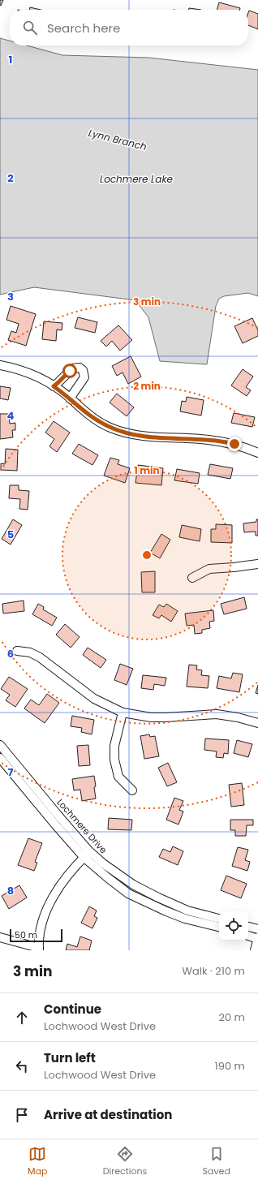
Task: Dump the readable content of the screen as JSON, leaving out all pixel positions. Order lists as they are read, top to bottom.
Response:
{
  "streets": {
    "street": ["Lochmere Drive"]
  },
  "water": ["Lynn Branch", "Lochmere Lake"],
  "scale_bar": "50 m",
  "page": {
    "search": "Search here",
    "scale": "50 m",
    "heading": ["3 min", "Walk · 210 m"],
    "list": [
      ["Continue", "Lochwood West Drive", "20 m"],
      ["Turn left", "Lochwood West Drive", "190 m"],
      "Arrive at destination"
    ],
    "nav": ["Map", "Directions", "Saved"]
  },
  "grid": {
    "rows": [
      "1",
      "2",
      "3",
      "4",
      "5",
      "6",
      "7",
      "8"
    ]
  },
  "rings": ["3 min", "2 min", "1 min"]
}
